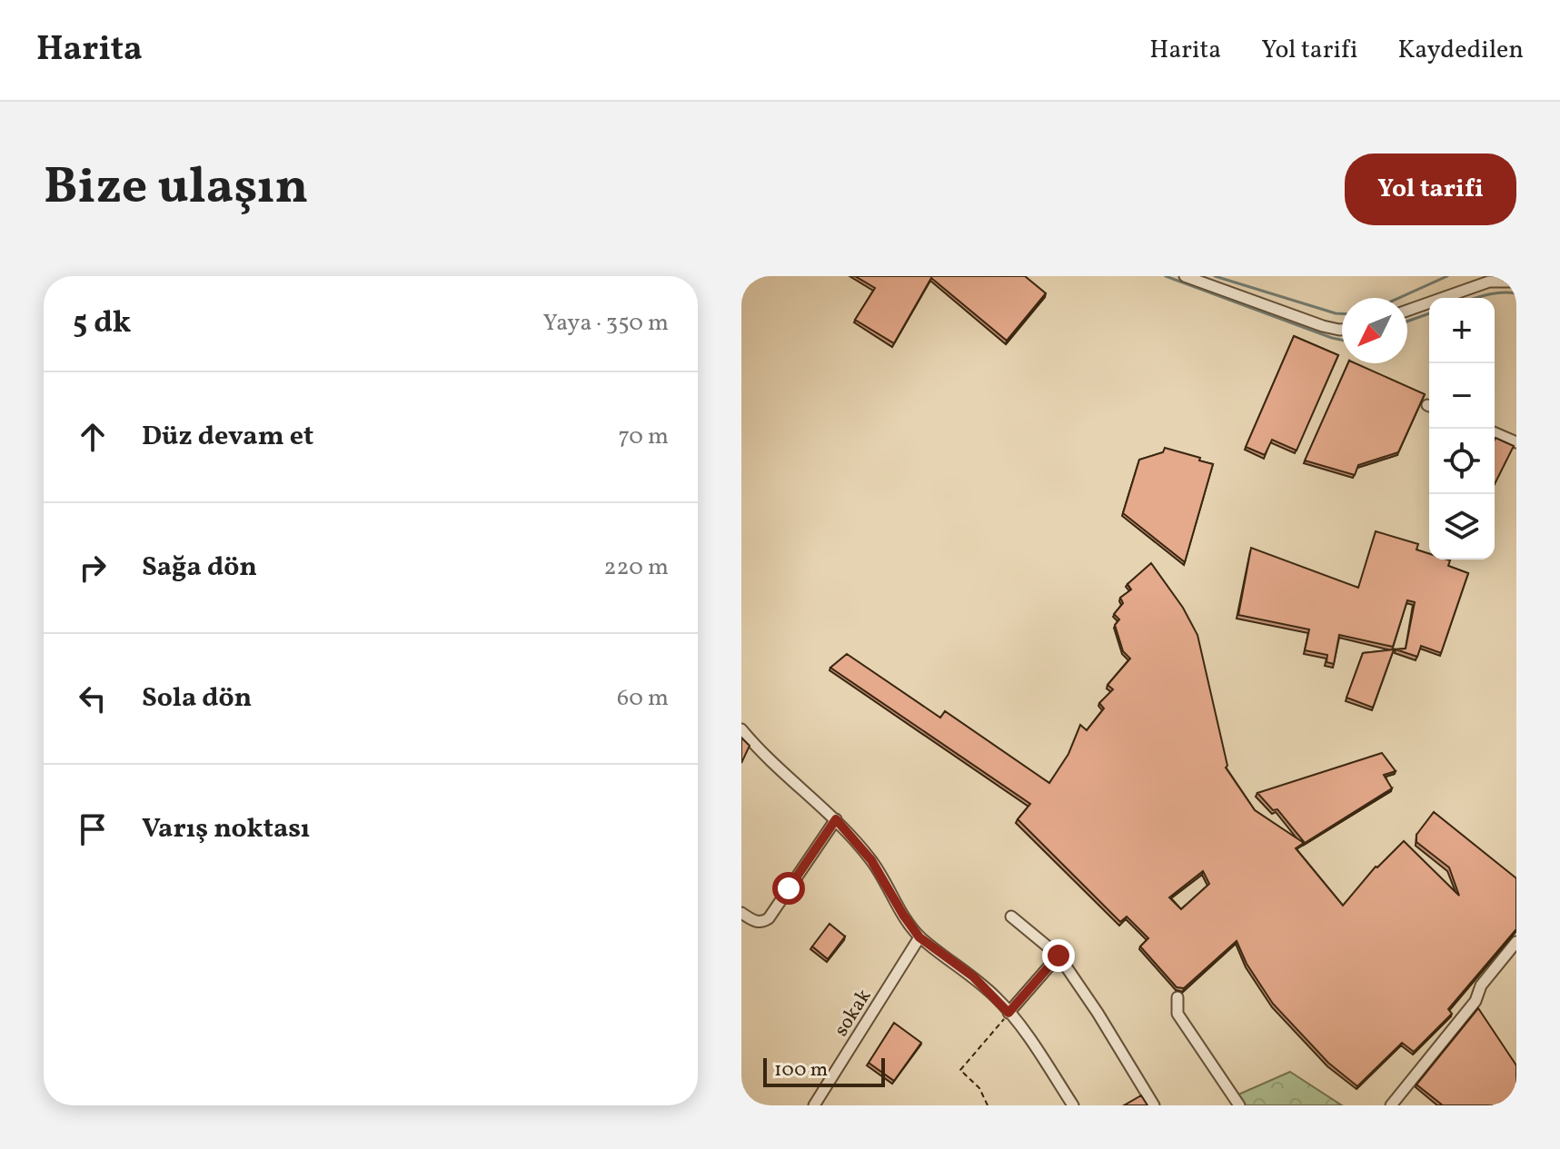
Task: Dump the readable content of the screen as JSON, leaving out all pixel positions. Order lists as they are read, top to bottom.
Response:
{
  "streets": {
    "street": ["sokak"]
  },
  "scale_bar": "100 m",
  "north": "bottom left",
  "page": {
    "header": "Harita",
    "nav": ["Harita", "Yol tarifi", "Kaydedilen"],
    "title": "Bize ulaşın",
    "buttons": "Yol tarifi",
    "heading": ["5 dk", "Yaya · 350 m"],
    "map_buttons": ["+", "−"],
    "list": [
      ["Düz devam et", "70 m"],
      ["Sağa dön", "220 m"],
      ["Sola dön", "60 m"],
      "Varış noktası"
    ],
    "scale": "100 m"
  }
}
